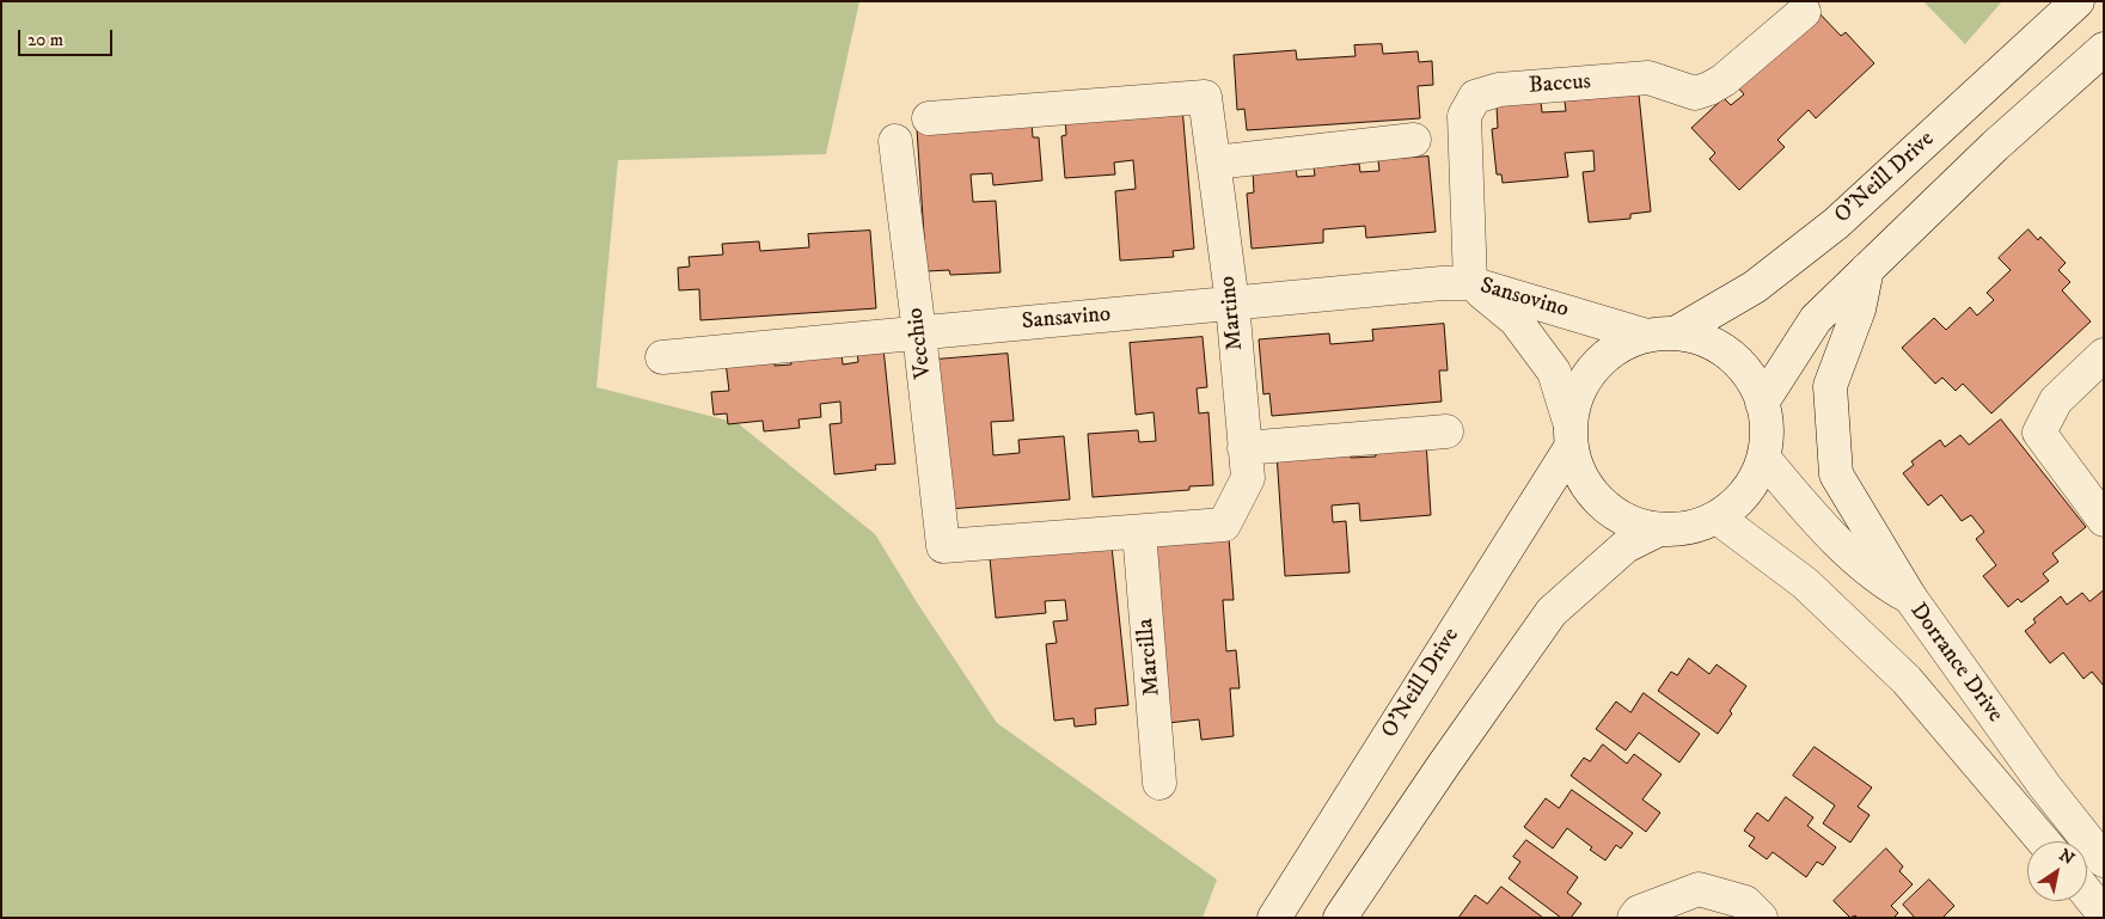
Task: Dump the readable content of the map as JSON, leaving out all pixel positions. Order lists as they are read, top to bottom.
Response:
{
  "streets": {
    "street": [
      "Baccus",
      "O'Neill Drive",
      "Sansovino",
      "Martino",
      "Sansavino",
      "Vecchio",
      "Marcilla",
      "Dorrance Drive"
    ]
  },
  "crossings": [
    ["Baccus", "Sansovino"],
    ["Baccus", "Sansavino"],
    ["O'Neill Drive", "Sansovino"],
    ["O'Neill Drive", "Dorrance Drive"],
    ["Sansovino", "Sansavino"],
    ["Sansovino", "Dorrance Drive"],
    ["Martino", "Sansavino"],
    ["Martino", "Vecchio"],
    ["Martino", "Marcilla"],
    ["Sansavino", "Vecchio"],
    ["Vecchio", "Marcilla"]
  ],
  "scale_bar": "20 m",
  "north": "top right"
}
